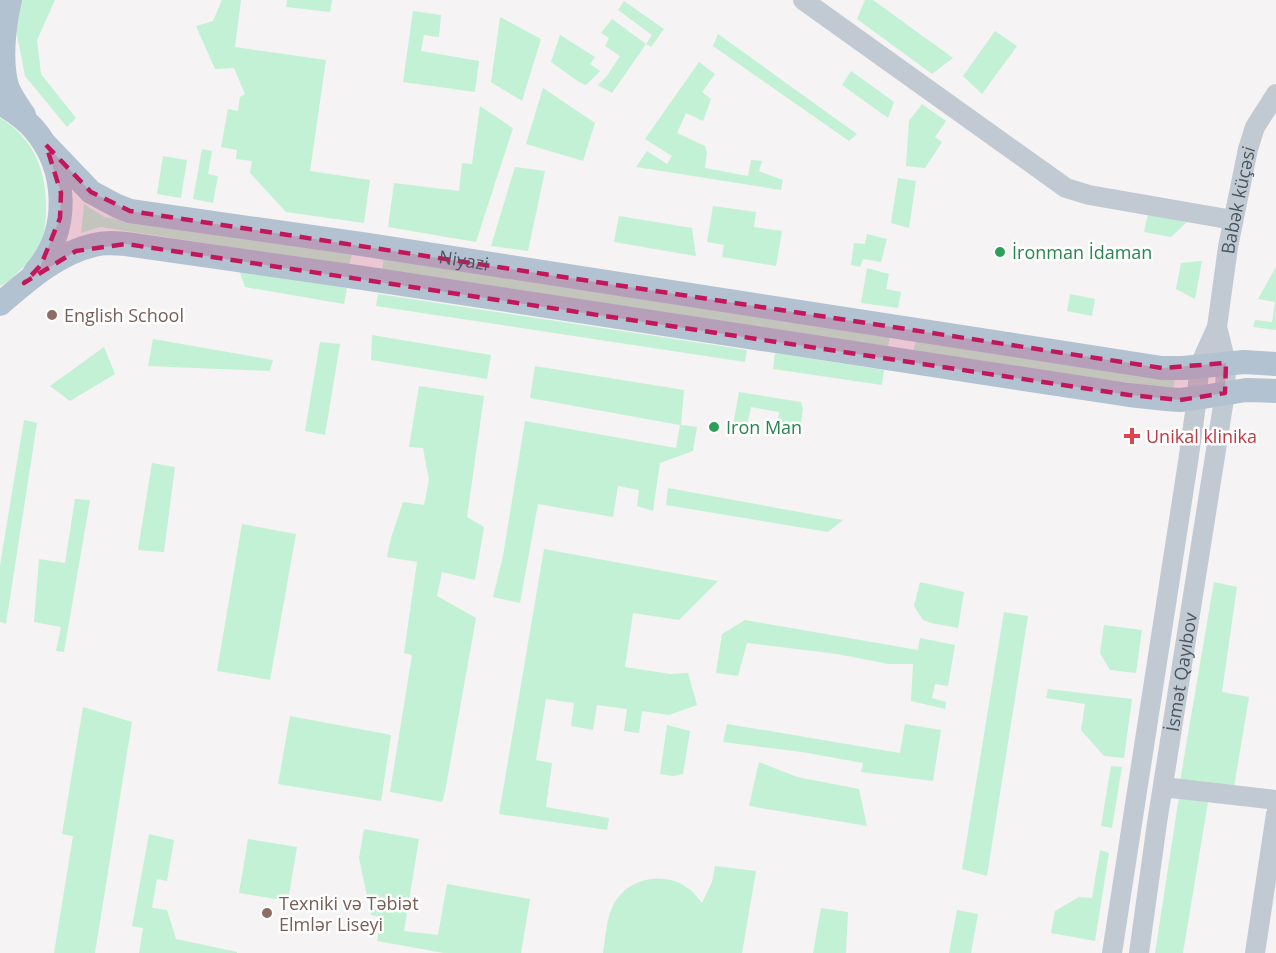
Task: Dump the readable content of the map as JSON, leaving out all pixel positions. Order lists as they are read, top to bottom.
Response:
{
  "streets": {
    "main road": ["Niyazi"],
    "street": ["Babək küçəsi", "İsmət Qayıbov"]
  },
  "crossings": [
    ["Babək küçəsi", "İsmət Qayıbov"],
    ["Niyazi", "İsmət Qayıbov"]
  ],
  "places": {
    "other": [
      "İronman İdaman",
      "English School",
      "Iron Man",
      "Texniki və Təbiət Elmlər Liseyi"
    ],
    "health": ["Unikal klinika"]
  }
}
